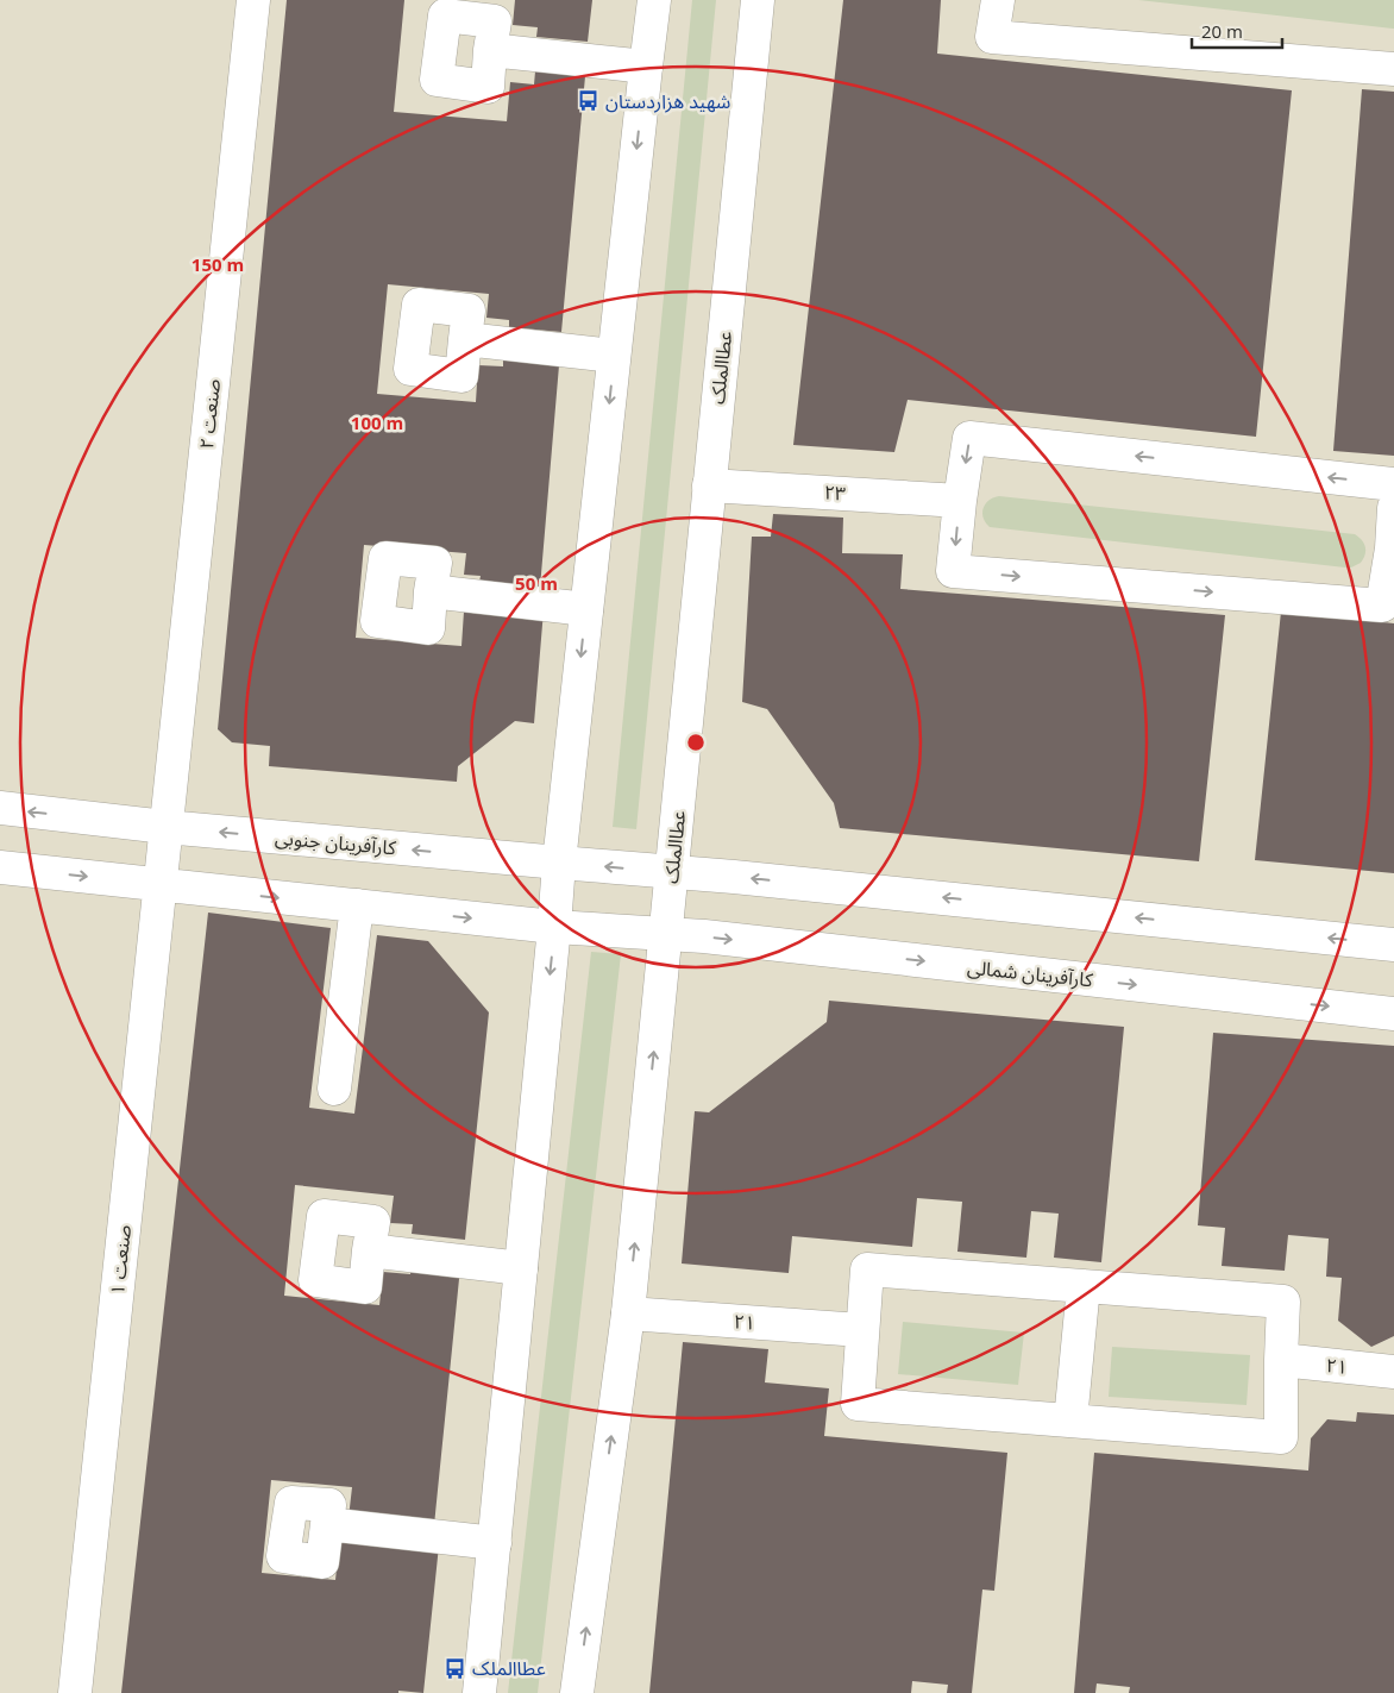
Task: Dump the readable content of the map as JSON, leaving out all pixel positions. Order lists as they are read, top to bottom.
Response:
{
  "streets": {
    "street": [
      "عطاالملک",
      "صنعت ۲",
      "۲۳",
      "کارآفرینان جنوبی",
      "کارآفرینان شمالی",
      "صنعت ۱",
      "۲۱"
    ]
  },
  "crossings": [
    ["عطاالملک", "۲۳"],
    ["عطاالملک", "کارآفرینان جنوبی"],
    ["عطاالملک", "کارآفرینان شمالی"],
    ["عطاالملک", "۲۱"],
    ["صنعت ۲", "کارآفرینان جنوبی"],
    ["صنعت ۲", "صنعت ۱"],
    ["کارآفرینان جنوبی", "صنعت ۱"]
  ],
  "places": {
    "bus stop": ["شهید هزاردستان", "عطاالملک"]
  },
  "scale_bar": "20 m",
  "rings": ["150 m", "100 m", "50 m"]
}
